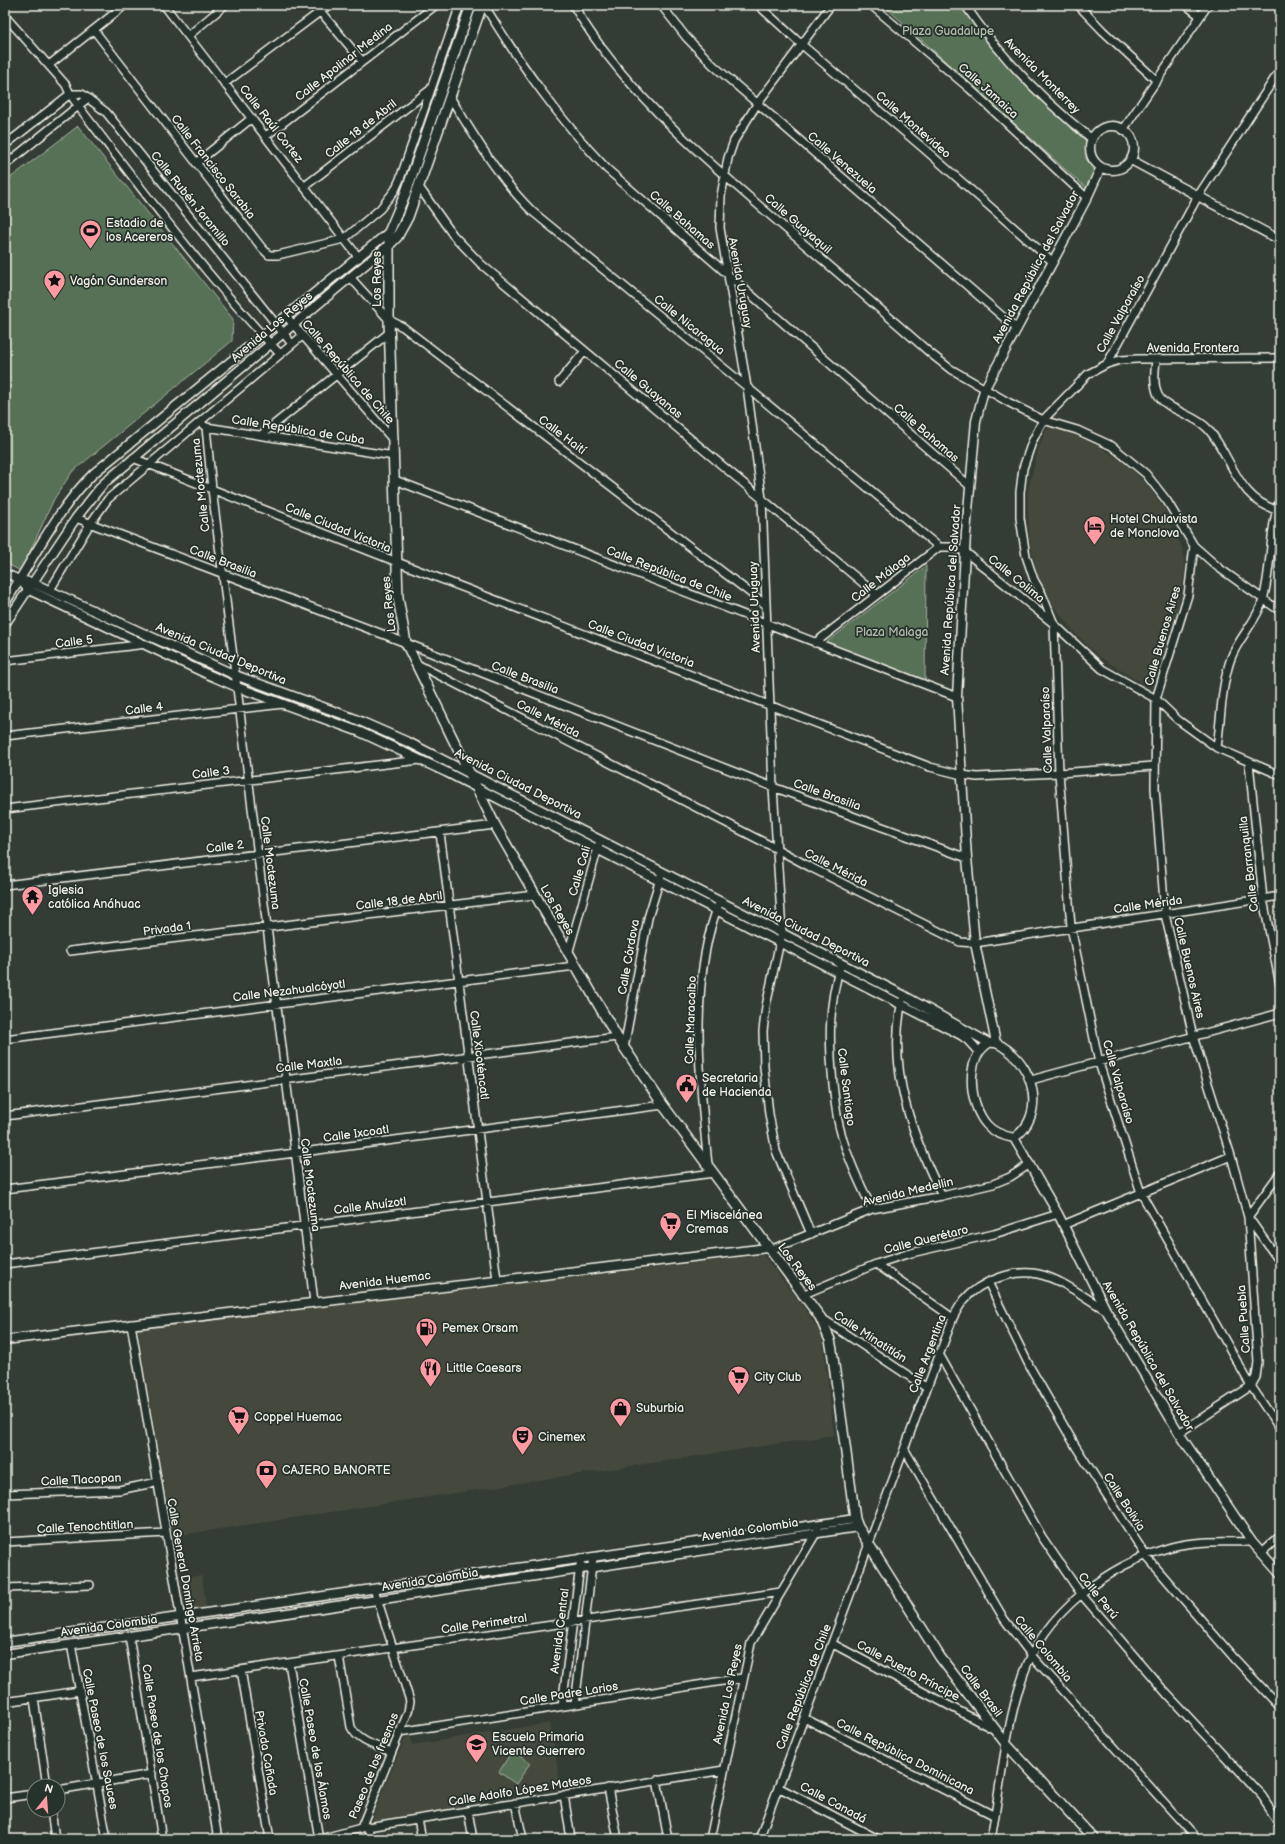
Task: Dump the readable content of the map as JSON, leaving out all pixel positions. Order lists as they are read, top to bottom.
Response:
{
  "streets": {
    "main road": ["Los Reyes", "Avenida Los Reyes", "Calle Brasil"],
    "street": [
      "Calle Apolinar Medina",
      "Avenida Monterrey",
      "Calle Jamaica",
      "Calle Raúl Cortez",
      "Calle Montevideo",
      "Calle 18 de Abril",
      "Calle Venezuela",
      "Calle Francisco Sarabia",
      "Calle Rubén Jaramillo",
      "Calle Bahamas",
      "Calle Guayaquil",
      "Avenida República del Salvador",
      "Avenida Uruguay",
      "Calle Valparaíso",
      "Calle Nicaragua",
      "Avenida Frontera",
      "Calle República de Chile",
      "Calle Guayanas",
      "Calle República de Cuba",
      "Calle Haití",
      "Calle Moctezuma",
      "Calle Ciudad Victoria",
      "Calle Brasilia",
      "Calle Málaga",
      "Calle Colima",
      "Calle Buenos Aires",
      "Calle 5",
      "Avenida Ciudad Deportiva",
      "Calle 4",
      "Calle Mérida",
      "Calle 3",
      "Calle 2",
      "Calle Barranquilla",
      "Calle Cali",
      "Privada 1",
      "Calle Córdova",
      "Calle Nezahualcóyotl",
      "Calle Maracaibo",
      "Calle Xicoténcatl",
      "Calle Maxtla",
      "Calle Santiago",
      "Calle Ixcoatl",
      "Avenida Medellin",
      "Calle Ahuízotl",
      "Calle Querétaro",
      "Avenida Huemac",
      "Calle Puebla",
      "Calle Minatitlán",
      "Calle Argentina",
      "Calle Tlacopan",
      "Calle Bolivia",
      "Calle Tenochtitlan",
      "Avenida Colombia",
      "Calle General Domingo Arrieta",
      "Calle Perú",
      "Calle Perimetral",
      "Avenida Central",
      "Calle Colombia",
      "Calle Puerto Príncipe",
      "Calle Padre Larios",
      "Calle Paseo de los Chopos",
      "Calle Paseo de los Sauces",
      "Calle Paseo de los Álamos",
      "Privada Cañada",
      "Calle República Dominicana",
      "Paseo de los fresnos",
      "Calle Adolfo López Mateos",
      "Calle Canadá"
    ]
  },
  "crossings": [
    ["Calle Apolinar Medina", "Calle Raúl Cortez"],
    ["Avenida Monterrey", "Avenida República del Salvador"],
    ["Calle Jamaica", "Avenida República del Salvador"],
    ["Calle Raúl Cortez", "Calle 18 de Abril"],
    ["Calle Raúl Cortez", "Calle Francisco Sarabia"],
    ["Calle Raúl Cortez", "Avenida Los Reyes"],
    ["Calle Montevideo", "Avenida República del Salvador"],
    ["Calle Montevideo", "Avenida Uruguay"],
    ["Calle 18 de Abril", "Los Reyes"],
    ["Calle 18 de Abril", "Calle Moctezuma"],
    ["Calle 18 de Abril", "Privada 1"],
    ["Calle 18 de Abril", "Calle Xicoténcatl"],
    ["Calle Venezuela", "Avenida República del Salvador"],
    ["Calle Venezuela", "Avenida Uruguay"],
    ["Calle Rubén Jaramillo", "Avenida Los Reyes"],
    ["Calle Bahamas", "Avenida República del Salvador"],
    ["Calle Bahamas", "Avenida Uruguay"],
    ["Calle Bahamas", "Avenida Los Reyes"],
    ["Calle Guayaquil", "Avenida República del Salvador"],
    ["Calle Guayaquil", "Avenida Uruguay"],
    ["Calle Guayaquil", "Calle Valparaíso"],
    ["Calle Guayaquil", "Calle Buenos Aires"],
    ["Avenida República del Salvador", "Calle República de Chile"],
    ["Avenida República del Salvador", "Calle Ciudad Victoria"],
    ["Avenida República del Salvador", "Calle Brasilia"],
    ["Avenida República del Salvador", "Calle Colima"],
    ["Avenida República del Salvador", "Avenida Ciudad Deportiva"],
    ["Avenida República del Salvador", "Calle Mérida"],
    ["Avenida República del Salvador", "Avenida Medellin"],
    ["Avenida República del Salvador", "Calle Querétaro"],
    ["Avenida República del Salvador", "Calle Argentina"],
    ["Los Reyes", "Avenida Los Reyes"],
    ["Los Reyes", "Calle República de Chile"],
    ["Los Reyes", "Calle República de Cuba"],
    ["Los Reyes", "Calle Haití"],
    ["Los Reyes", "Calle Ciudad Victoria"],
    ["Los Reyes", "Calle Brasilia"],
    ["Los Reyes", "Avenida Ciudad Deportiva"],
    ["Los Reyes", "Calle Mérida"],
    ["Los Reyes", "Calle 2"],
    ["Los Reyes", "Calle Cali"],
    ["Los Reyes", "Calle Córdova"],
    ["Los Reyes", "Calle Nezahualcóyotl"],
    ["Los Reyes", "Calle Maracaibo"],
    ["Los Reyes", "Calle Maxtla"],
    ["Los Reyes", "Calle Ixcoatl"],
    ["Los Reyes", "Avenida Medellin"],
    ["Los Reyes", "Calle Ahuízotl"],
    ["Los Reyes", "Calle Querétaro"],
    ["Los Reyes", "Avenida Huemac"],
    ["Los Reyes", "Calle Minatitlán"],
    ["Los Reyes", "Calle Argentina"],
    ["Los Reyes", "Avenida Colombia"],
    ["Los Reyes", "Calle Brasil"],
    ["Avenida Uruguay", "Calle Nicaragua"],
    ["Avenida Uruguay", "Calle República de Chile"],
    ["Avenida Uruguay", "Calle Guayanas"],
    ["Avenida Uruguay", "Calle Haití"],
    ["Avenida Uruguay", "Calle Ciudad Victoria"],
    ["Avenida Uruguay", "Calle Brasilia"],
    ["Avenida Uruguay", "Avenida Ciudad Deportiva"],
    ["Avenida Uruguay", "Calle Mérida"],
    ["Avenida Uruguay", "Avenida Medellin"],
    ["Calle Valparaíso", "Avenida Frontera"],
    ["Calle Valparaíso", "Calle Ciudad Victoria"],
    ["Calle Valparaíso", "Calle Colima"],
    ["Calle Valparaíso", "Calle Mérida"],
    ["Calle Valparaíso", "Calle Puebla"],
    ["Calle Nicaragua", "Avenida Los Reyes"],
    ["Calle Nicaragua", "Calle Málaga"],
    ["Avenida Los Reyes", "Calle República de Chile"],
    ["Avenida Los Reyes", "Calle Guayanas"],
    ["Avenida Los Reyes", "Calle Haití"],
    ["Avenida Los Reyes", "Calle Ciudad Victoria"],
    ["Avenida Los Reyes", "Calle Brasilia"],
    ["Avenida Los Reyes", "Avenida Ciudad Deportiva"],
    ["Avenida Los Reyes", "Avenida Colombia"],
    ["Avenida Los Reyes", "Calle Perimetral"],
    ["Avenida Los Reyes", "Calle Padre Larios"],
    ["Avenida Los Reyes", "Calle Adolfo López Mateos"],
    ["Calle República de Chile", "Calle Málaga"],
    ["Calle República de Chile", "Calle Argentina"],
    ["Calle República de Chile", "Calle Puerto Príncipe"],
    ["Calle República de Chile", "Calle Brasil"],
    ["Calle República de Chile", "Calle República Dominicana"],
    ["Calle República de Chile", "Calle Canadá"],
    ["Calle Guayanas", "Calle Málaga"],
    ["Calle República de Cuba", "Calle Moctezuma"],
    ["Calle Moctezuma", "Calle Ciudad Victoria"],
    ["Calle Moctezuma", "Calle Brasilia"],
    ["Calle Moctezuma", "Avenida Ciudad Deportiva"],
    ["Calle Moctezuma", "Calle 4"],
    ["Calle Moctezuma", "Calle 3"],
    ["Calle Moctezuma", "Calle 2"],
    ["Calle Moctezuma", "Privada 1"],
    ["Calle Moctezuma", "Calle Nezahualcóyotl"],
    ["Calle Moctezuma", "Calle Maxtla"],
    ["Calle Moctezuma", "Calle Ixcoatl"],
    ["Calle Moctezuma", "Calle Ahuízotl"],
    ["Calle Moctezuma", "Avenida Huemac"],
    ["Calle Ciudad Victoria", "Calle Buenos Aires"],
    ["Calle Buenos Aires", "Calle Mérida"],
    ["Calle Buenos Aires", "Calle Puebla"],
    ["Calle 5", "Avenida Ciudad Deportiva"],
    ["Avenida Ciudad Deportiva", "Calle 4"],
    ["Avenida Ciudad Deportiva", "Calle 3"],
    ["Avenida Ciudad Deportiva", "Calle Cali"],
    ["Avenida Ciudad Deportiva", "Calle Córdova"],
    ["Avenida Ciudad Deportiva", "Calle Maracaibo"],
    ["Avenida Ciudad Deportiva", "Calle Santiago"],
    ["Calle Mérida", "Calle Barranquilla"],
    ["Calle 2", "Calle Xicoténcatl"],
    ["Calle Nezahualcóyotl", "Calle Xicoténcatl"],
    ["Calle Maracaibo", "Calle Ahuízotl"],
    ["Calle Xicoténcatl", "Calle Maxtla"],
    ["Calle Xicoténcatl", "Calle Ixcoatl"],
    ["Calle Xicoténcatl", "Calle Ahuízotl"],
    ["Calle Xicoténcatl", "Avenida Huemac"],
    ["Calle Santiago", "Avenida Medellin"],
    ["Avenida Medellin", "Avenida Huemac"],
    ["Avenida Huemac", "Calle General Domingo Arrieta"],
    ["Calle Minatitlán", "Calle Argentina"],
    ["Calle Argentina", "Calle Bolivia"],
    ["Calle Argentina", "Calle Perú"],
    ["Calle Argentina", "Calle Colombia"],
    ["Calle Argentina", "Calle Brasil"],
    ["Calle Tlacopan", "Calle General Domingo Arrieta"],
    ["Calle Tenochtitlan", "Calle General Domingo Arrieta"],
    ["Avenida Colombia", "Calle General Domingo Arrieta"],
    ["Avenida Colombia", "Avenida Central"],
    ["Avenida Colombia", "Calle Paseo de los Chopos"],
    ["Avenida Colombia", "Calle Paseo de los Sauces"],
    ["Calle General Domingo Arrieta", "Calle Perimetral"],
    ["Calle Perimetral", "Avenida Central"],
    ["Calle Perimetral", "Calle Paseo de los Álamos"],
    ["Calle Perimetral", "Privada Cañada"],
    ["Calle Perimetral", "Paseo de los fresnos"],
    ["Avenida Central", "Calle Padre Larios"],
    ["Calle Puerto Príncipe", "Calle Brasil"],
    ["Calle Padre Larios", "Paseo de los fresnos"],
    ["Calle Paseo de los Álamos", "Calle Adolfo López Mateos"],
    ["Paseo de los fresnos", "Calle Adolfo López Mateos"]
  ],
  "parks": ["Plaza Guadalupe", "Plaza Malaga"],
  "places": {
    "sports": ["Estadio de los Acereros"],
    "place": ["Vagón Gunderson"],
    "hotel": ["Hotel Chulavista de Monclova"],
    "temple": ["Iglesia católica Anáhuac"],
    "public building": ["Secretaria de Hacienda"],
    "supermarket": ["El Miscelánea Cremas", "City Club", "Coppel Huemac"],
    "fuel station": ["Pemex Orsam"],
    "restaurant": ["Little Caesars"],
    "shop": ["Suburbia"],
    "theatre": ["Cinemex"],
    "bank": ["CAJERO BANORTE"],
    "school or university": ["Escuela Primaria Vicente Guerrero"]
  },
  "north": "top"
}
